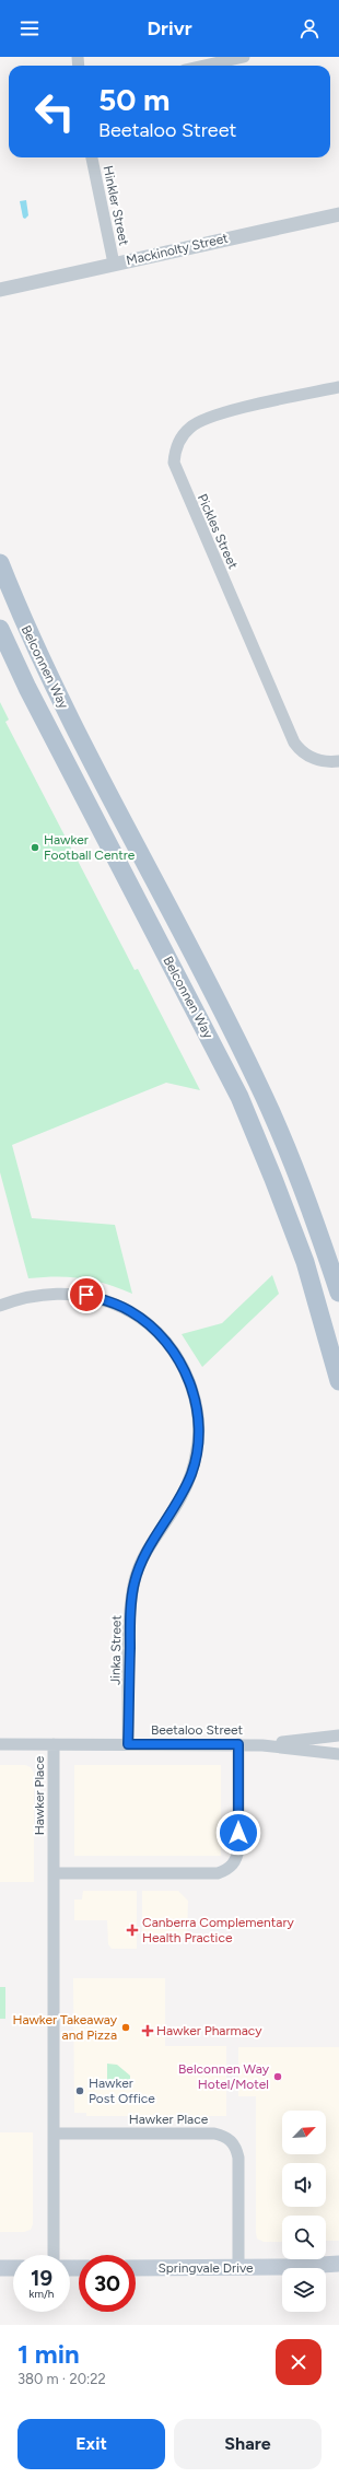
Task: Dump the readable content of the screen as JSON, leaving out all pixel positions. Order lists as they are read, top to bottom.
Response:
{
  "streets": {
    "main road": ["Belconnen Way", "Springvale Drive"],
    "street": [
      "Hinkler Street",
      "Mackinolty Street",
      "Pickles Street",
      "Jinka Street",
      "Beetaloo Street",
      "Hawker Place"
    ]
  },
  "crossings": [
    ["Hinkler Street", "Mackinolty Street"],
    ["Jinka Street", "Beetaloo Street"],
    ["Beetaloo Street", "Hawker Place"],
    ["Hawker Place", "Springvale Drive"]
  ],
  "places": {
    "other": [
      "Hawker Football Centre",
      "Hawker Takeaway and Pizza",
      "Belconnen Way Hotel/Motel",
      "Hawker Post Office"
    ],
    "health": ["Canberra Complementary Health Practice", "Hawker Pharmacy"]
  },
  "north": "top right",
  "page": {
    "header": "Drivr",
    "turn": ["50 m", "Beetaloo Street"],
    "speed": "19 km/h",
    "limit": "30",
    "heading": ["1 min", "380 m · 20:22"],
    "buttons": ["Exit", "Share"]
  }
}
